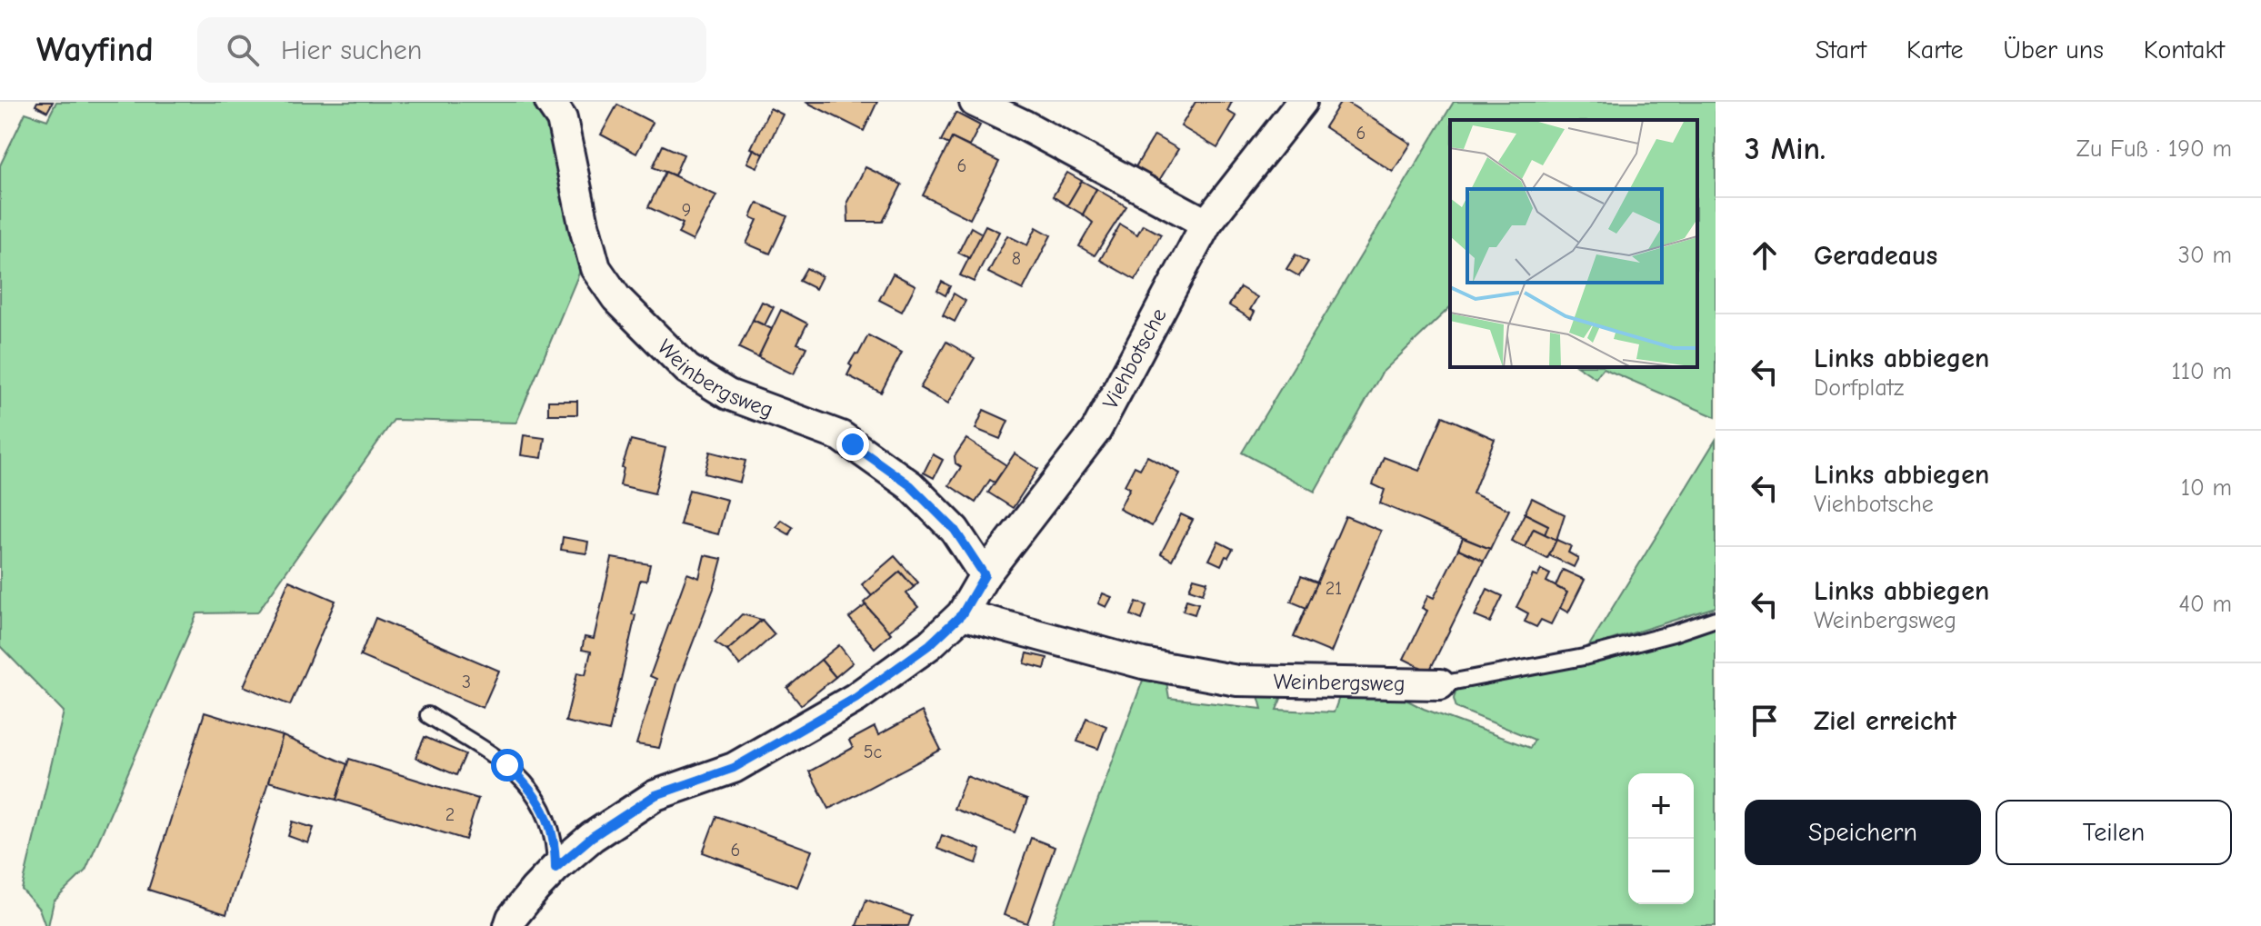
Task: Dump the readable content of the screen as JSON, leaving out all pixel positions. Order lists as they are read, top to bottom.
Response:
{
  "streets": {
    "street": ["Viehbotsche", "Weinbergsweg"]
  },
  "crossings": [
    ["Viehbotsche", "Weinbergsweg"]
  ],
  "house_numbers": [
    "6",
    "6",
    "9",
    "8",
    "21",
    "3",
    "5c",
    "2",
    "6"
  ],
  "page": {
    "header": "Wayfind",
    "search": "Hier suchen",
    "nav": [
      "Start",
      "Karte",
      "Über uns",
      "Kontakt"
    ],
    "heading": ["3 Min.", "Zu Fuß · 190 m"],
    "list": [
      ["Geradeaus", "30 m"],
      ["Links abbiegen", "Dorfplatz", "110 m"],
      ["Links abbiegen", "Viehbotsche", "10 m"],
      ["Links abbiegen", "Weinbergsweg", "40 m"],
      "Ziel erreicht"
    ],
    "map_buttons": ["+", "−"],
    "buttons": ["Speichern", "Teilen"]
  }
}
